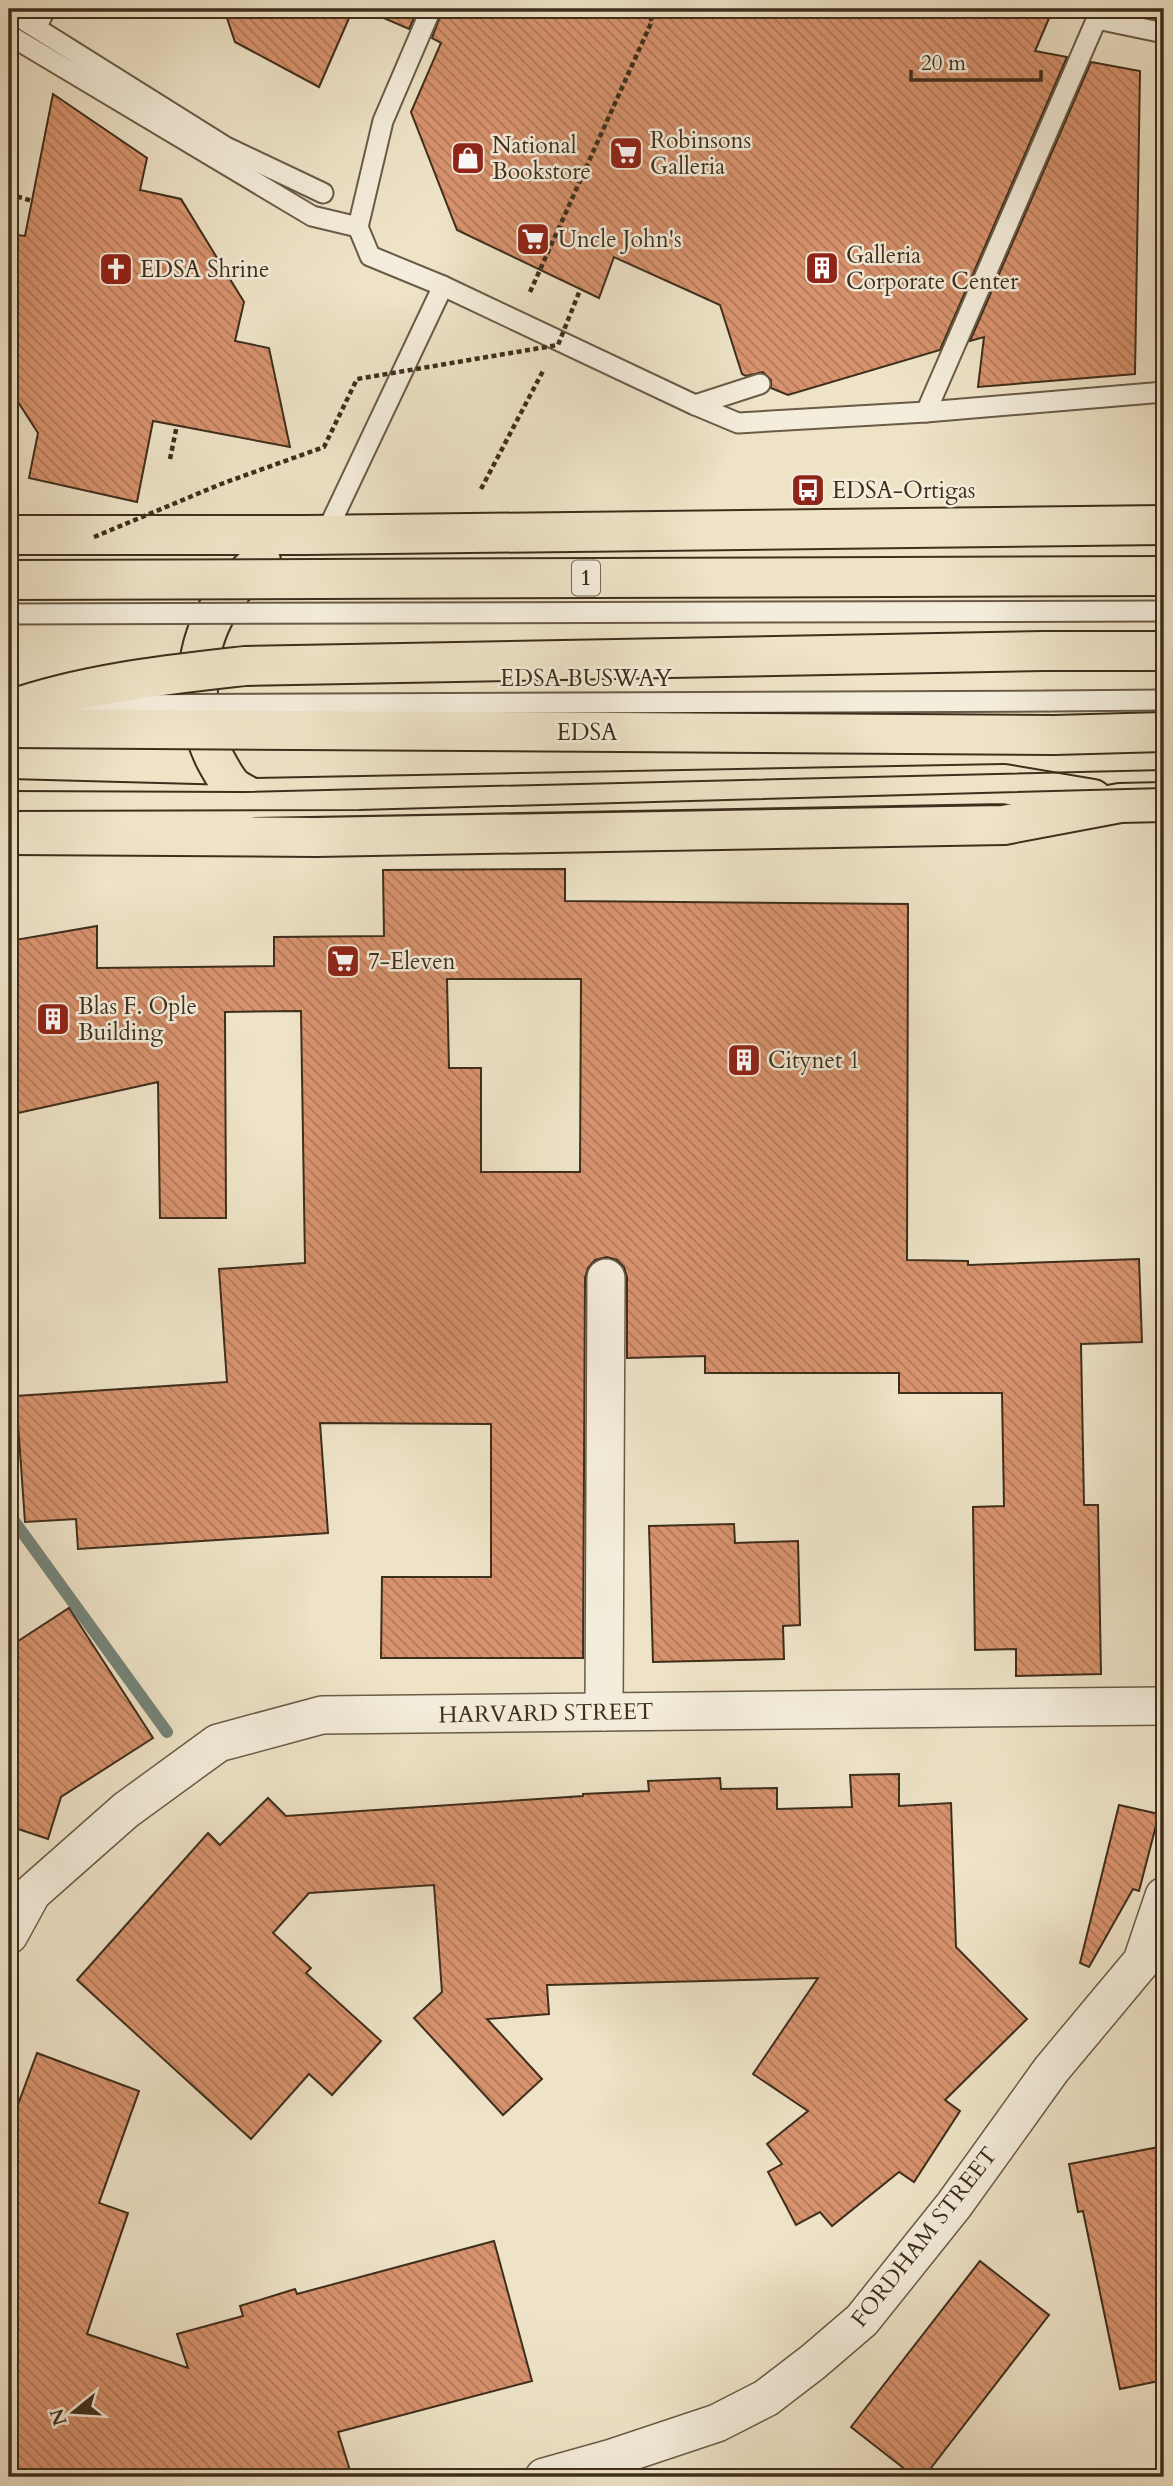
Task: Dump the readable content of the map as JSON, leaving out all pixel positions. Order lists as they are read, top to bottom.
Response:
{
  "streets": {
    "highway": ["1", "EDSA"],
    "street": ["HARVARD STREET", "FORDHAM STREET"],
    "lane": ["EDSA BUSWAY"]
  },
  "crossings": [
    ["EDSA BUSWAY", "EDSA"]
  ],
  "places": {
    "supermarket": ["Robinsons Galleria", "Uncle John's", "7-Eleven"],
    "shop": ["National Bookstore"],
    "building": ["Galleria Corporate Center", "Blas F. Ople Building", "Citynet 1"],
    "church": ["EDSA Shrine"],
    "bus stop": ["EDSA-Ortigas"]
  },
  "scale_bar": "20 m",
  "north": "left"
}
